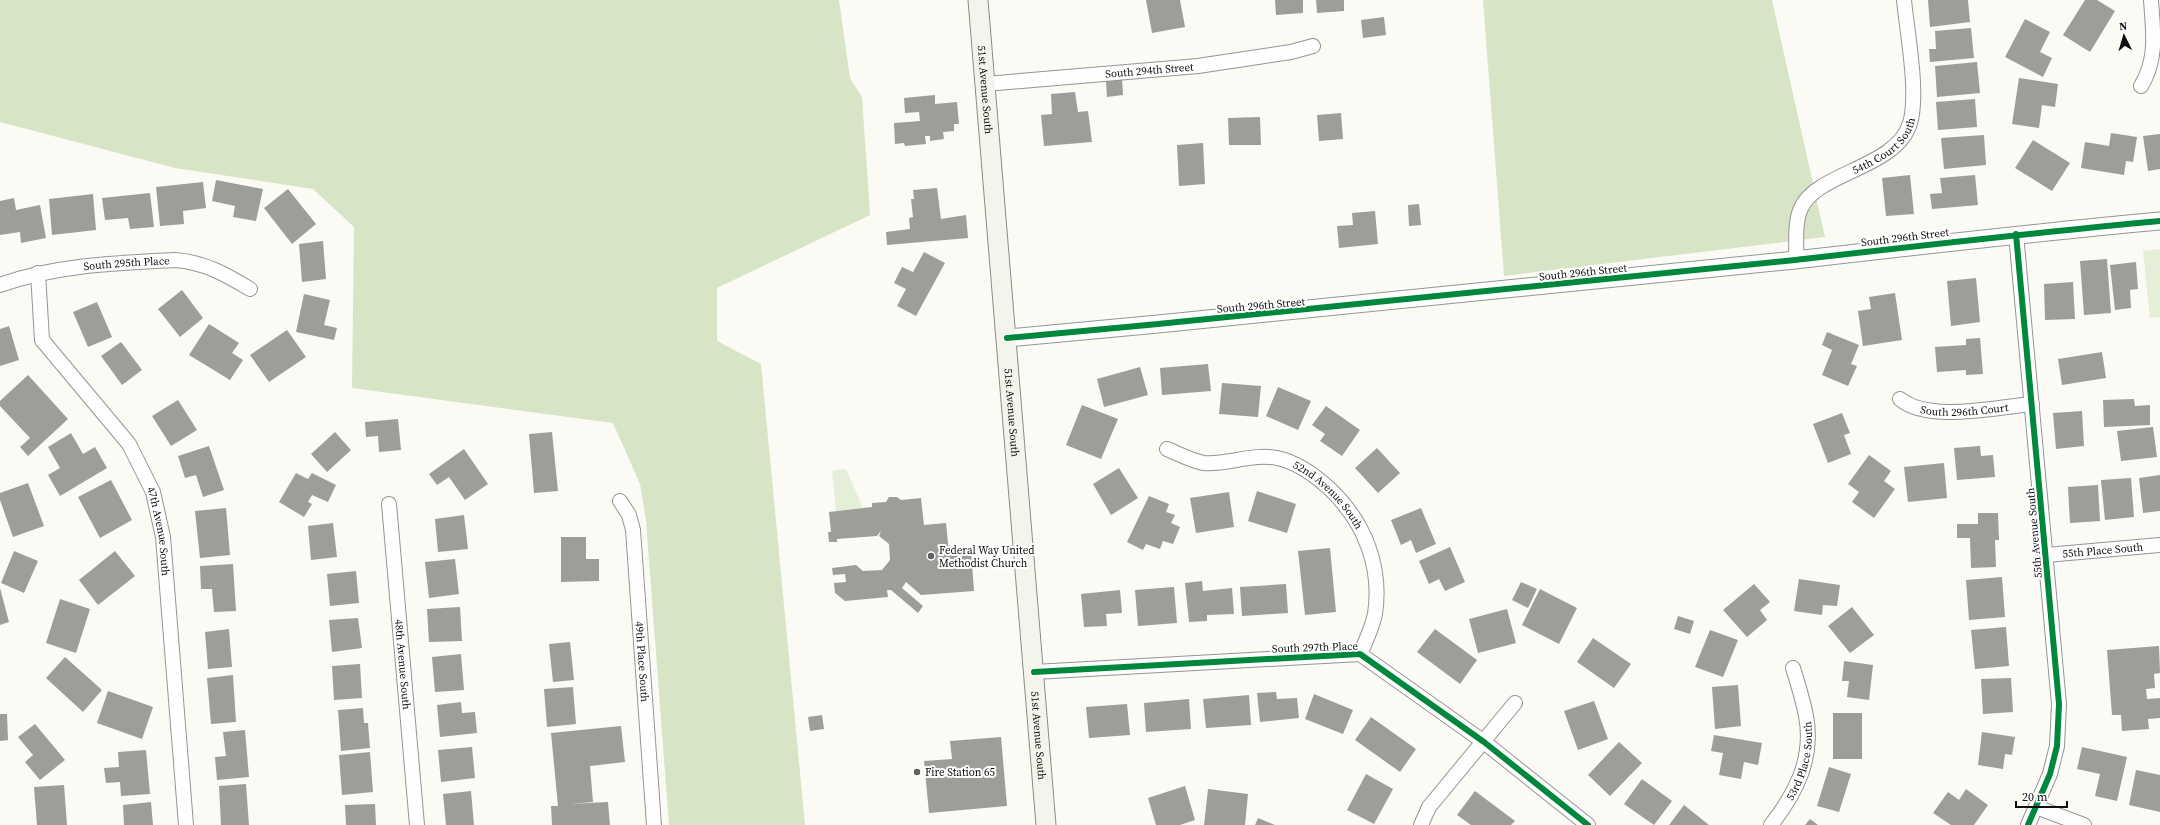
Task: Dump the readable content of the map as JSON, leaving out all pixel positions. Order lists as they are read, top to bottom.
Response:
{
  "streets": {
    "main road": ["51st Avenue South"],
    "street": [
      "South 294th Street",
      "54th Court South",
      "South 296th Street",
      "South 295th Place",
      "South 296th Court",
      "52nd Avenue South",
      "47th Avenue South",
      "55th Avenue South",
      "55th Place South",
      "South 297th Place",
      "49th Place South",
      "48th Avenue South",
      "53rd Place South"
    ]
  },
  "crossings": [
    ["South 294th Street", "51st Avenue South"],
    ["51st Avenue South", "South 296th Street"],
    ["51st Avenue South", "South 297th Place"],
    ["54th Court South", "South 296th Street"],
    ["South 296th Street", "55th Avenue South"],
    ["South 295th Place", "47th Avenue South"],
    ["South 296th Court", "55th Avenue South"],
    ["52nd Avenue South", "South 297th Place"],
    ["55th Avenue South", "55th Place South"]
  ],
  "places": ["Federal Way United Methodist Church", "Fire Station 65"],
  "scale_bar": "20 m",
  "north": "top"
}
